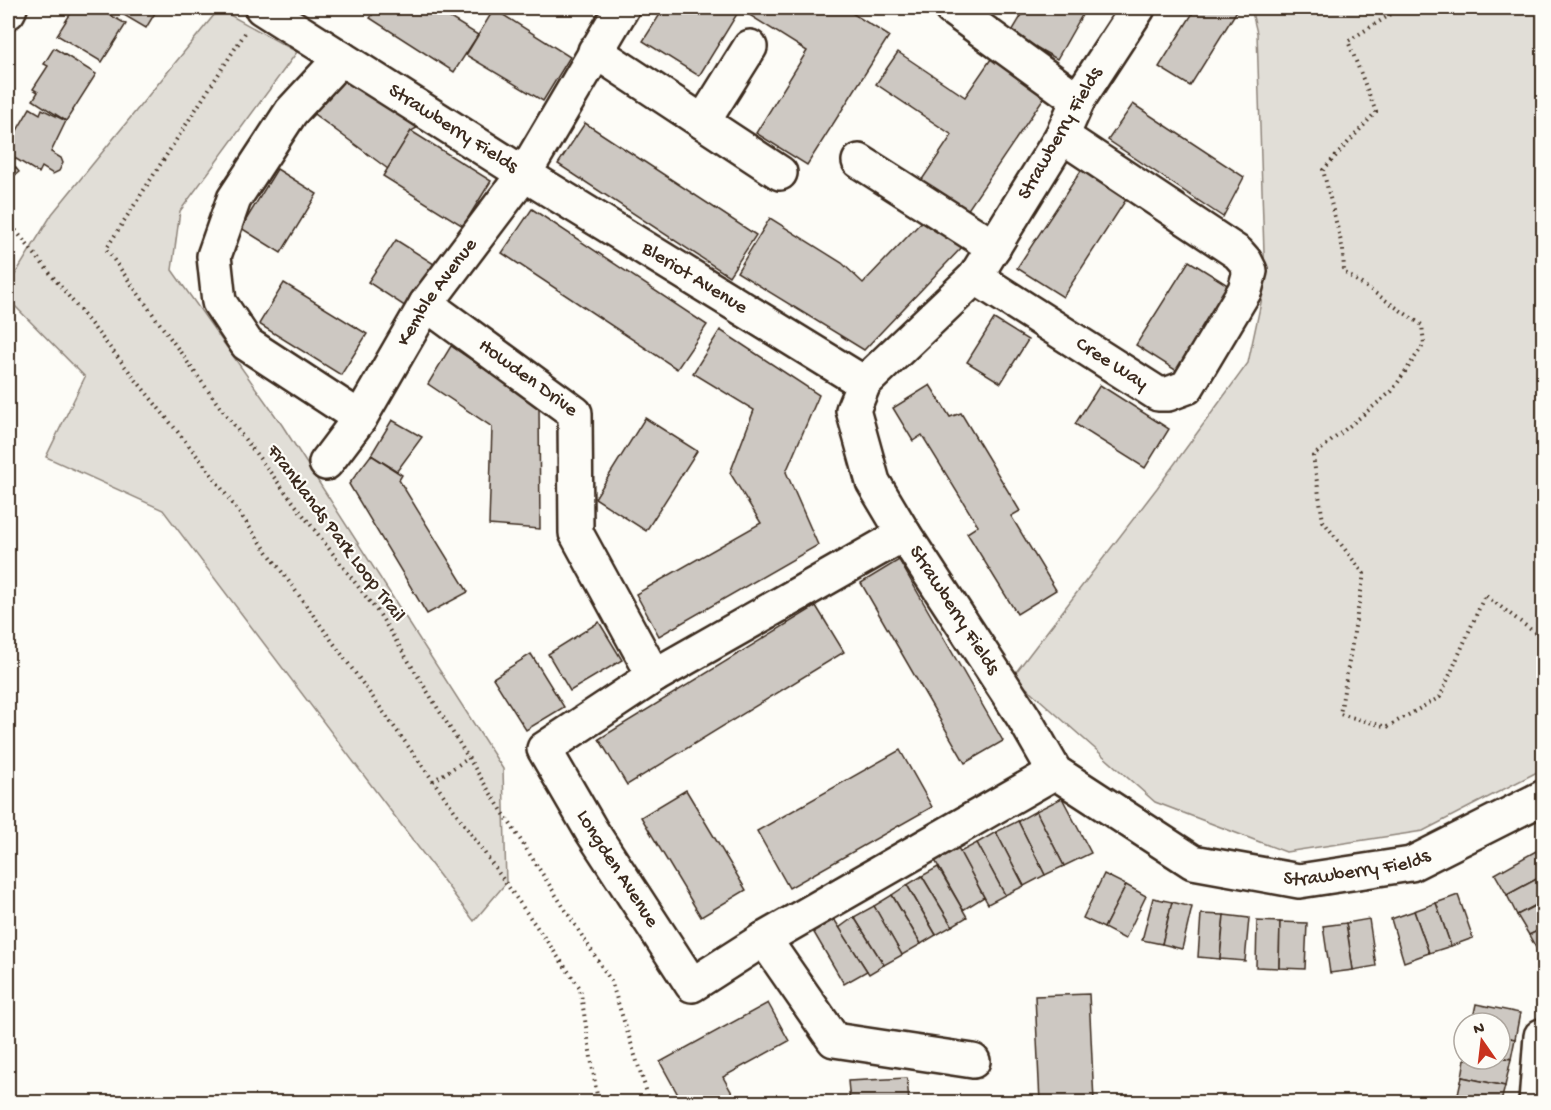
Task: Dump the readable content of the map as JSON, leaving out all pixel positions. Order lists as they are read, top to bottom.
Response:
{
  "streets": {
    "street": [
      "Strawberry Fields",
      "Bleriot Avenue",
      "Kemble Avenue",
      "Cree Way",
      "Howden Drive",
      "Longden Avenue"
    ],
    "path": ["Franklands Park Loop Trail"]
  },
  "crossings": [
    ["Strawberry Fields", "Bleriot Avenue"],
    ["Strawberry Fields", "Kemble Avenue"],
    ["Strawberry Fields", "Cree Way"],
    ["Strawberry Fields", "Franklands Park Loop Trail"],
    ["Strawberry Fields", "Longden Avenue"],
    ["Bleriot Avenue", "Kemble Avenue"],
    ["Kemble Avenue", "Howden Drive"],
    ["Howden Drive", "Longden Avenue"]
  ],
  "north": "top"
}
